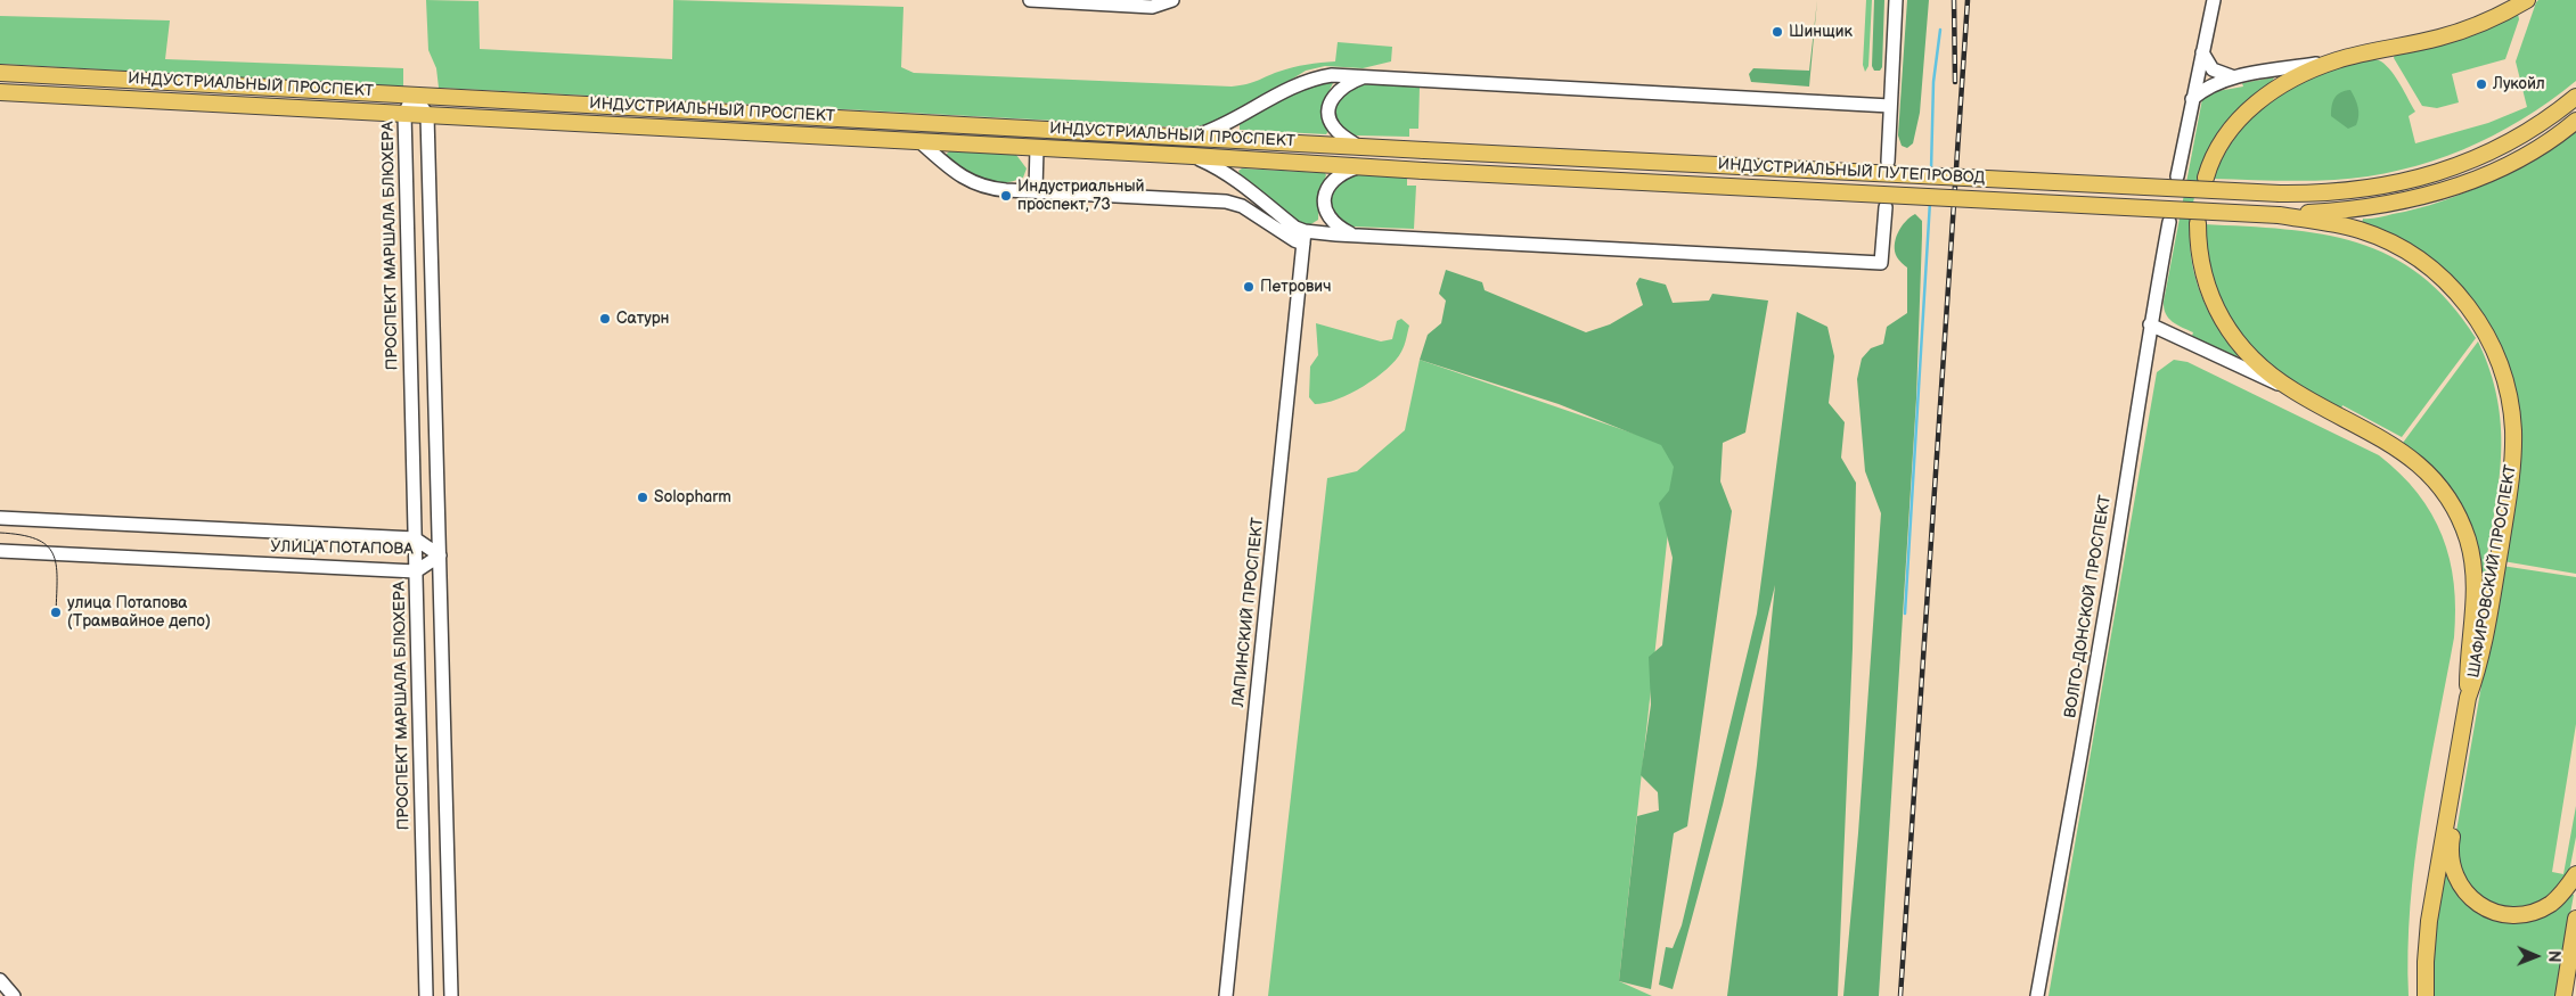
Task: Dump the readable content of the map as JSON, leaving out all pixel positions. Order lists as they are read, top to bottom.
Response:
{
  "streets": {
    "main road": ["ИНДУСТРИАЛЬНЫЙ ПРОСПЕКТ", "ИНДУСТРИАЛЬНЫЙ ПУТЕПРОВОД", "ШАФИРОВСКИЙ ПРОСПЕКТ"],
    "street": [
      "ПРОСПЕКТ МАРШАЛА БЛЮХЕРА",
      "УЛИЦА ПОТАПОВА",
      "ВОЛГО-ДОНСКОЙ ПРОСПЕКТ",
      "ЛАПИНСКИЙ ПРОСПЕКТ"
    ]
  },
  "crossings": [
    ["ИНДУСТРИАЛЬНЫЙ ПРОСПЕКТ", "ИНДУСТРИАЛЬНЫЙ ПУТЕПРОВОД"],
    ["ИНДУСТРИАЛЬНЫЙ ПРОСПЕКТ", "ПРОСПЕКТ МАРШАЛА БЛЮХЕРА"],
    ["ИНДУСТРИАЛЬНЫЙ ПУТЕПРОВОД", "ШАФИРОВСКИЙ ПРОСПЕКТ"],
    ["ПРОСПЕКТ МАРШАЛА БЛЮХЕРА", "УЛИЦА ПОТАПОВА"]
  ],
  "places": [
    "Шинщик",
    "Лукойл",
    "Индустриальный проспект, 73",
    "Петрович",
    "Сатурн",
    "Solopharm",
    "улица Потапова (Трамвайное депо)"
  ],
  "north": "right"
}
